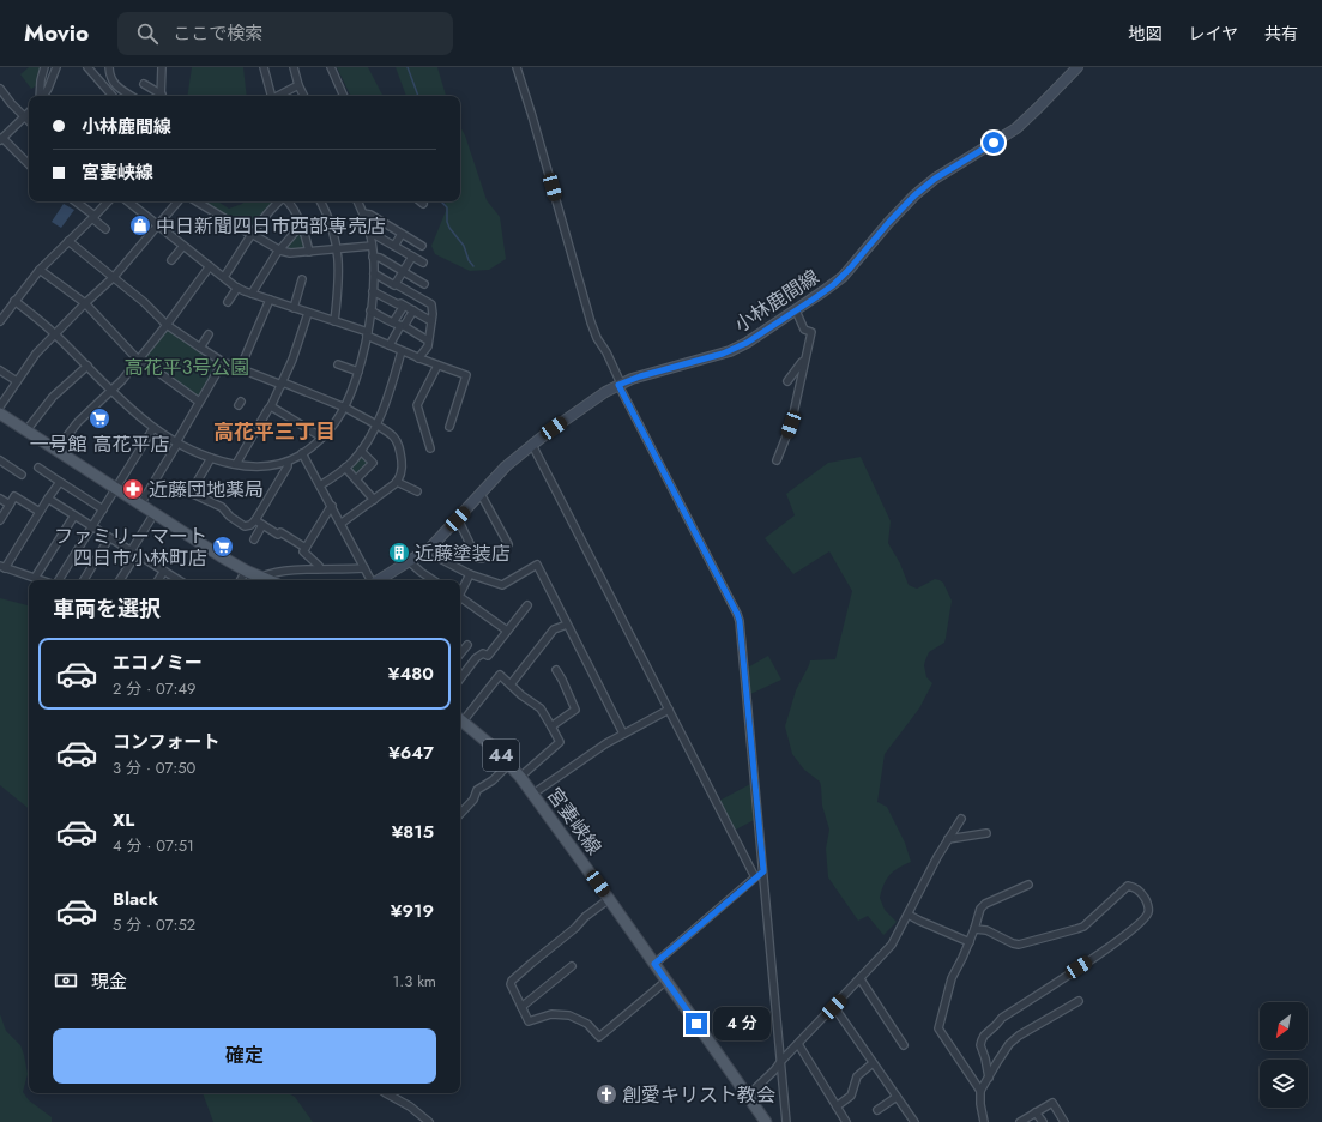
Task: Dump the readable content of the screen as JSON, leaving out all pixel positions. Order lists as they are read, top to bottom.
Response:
{
  "streets": {
    "main road": ["小林鹿間線", "44", "宮妻峡線"]
  },
  "districts": ["高花平三丁目"],
  "parks": ["高花平3号公園"],
  "places": {
    "shop": ["中日新聞四日市西部専売店"],
    "supermarket": ["一号館 高花平店", "ファミリーマート 四日市小林町店"],
    "pharmacy": ["近藤団地薬局"],
    "building": ["近藤塗装店"],
    "church": ["創愛キリスト教会"]
  },
  "north": "bottom left",
  "page": {
    "header": "Movio",
    "search": "ここで検索",
    "nav": ["地図", "レイヤ", "共有"],
    "banner": ["小林鹿間線", "宮妻峡線"],
    "heading": "車両を選択",
    "list": [
      {
        "name": "エコノミー",
        "note": "2 分 · 07:49",
        "value": "¥480"
      },
      {
        "name": "コンフォート",
        "note": "3 分 · 07:50",
        "value": "¥647"
      },
      {
        "name": "XL",
        "note": "4 分 · 07:51",
        "value": "¥815"
      },
      {
        "name": "Black",
        "note": "5 分 · 07:52",
        "value": "¥919"
      }
    ],
    "pay": ["現金", "1.3 km"],
    "bubble": "4 分",
    "buttons": "確定"
  }
}
